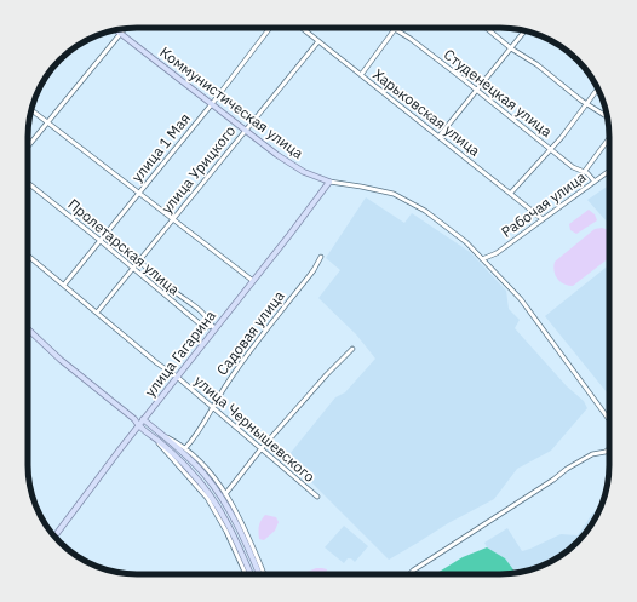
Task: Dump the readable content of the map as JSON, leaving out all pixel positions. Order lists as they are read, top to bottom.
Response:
{
  "streets": {
    "main road": ["Коммунистическая улица", "улица Гагарина"],
    "street": [
      "Студенецкая улица",
      "Харьковская улица",
      "улица 1 Мая",
      "улица Урицкого",
      "Рабочая улица",
      "Пролетарская улица",
      "Садовая улица",
      "улица Чернышевского"
    ]
  },
  "crossings": [
    ["Студенецкая улица", "Рабочая улица"],
    ["Коммунистическая улица", "улица 1 Мая"],
    ["Коммунистическая улица", "улица Урицкого"],
    ["Коммунистическая улица", "Рабочая улица"],
    ["Коммунистическая улица", "улица Гагарина"],
    ["Харьковская улица", "улица Урицкого"],
    ["Харьковская улица", "Рабочая улица"],
    ["улица 1 Мая", "Пролетарская улица"],
    ["улица 1 Мая", "улица Чернышевского"],
    ["улица Урицкого", "Пролетарская улица"],
    ["улица Урицкого", "улица Чернышевского"],
    ["Пролетарская улица", "улица Гагарина"],
    ["Садовая улица", "улица Чернышевского"],
    ["улица Гагарина", "улица Чернышевского"]
  ]
}
